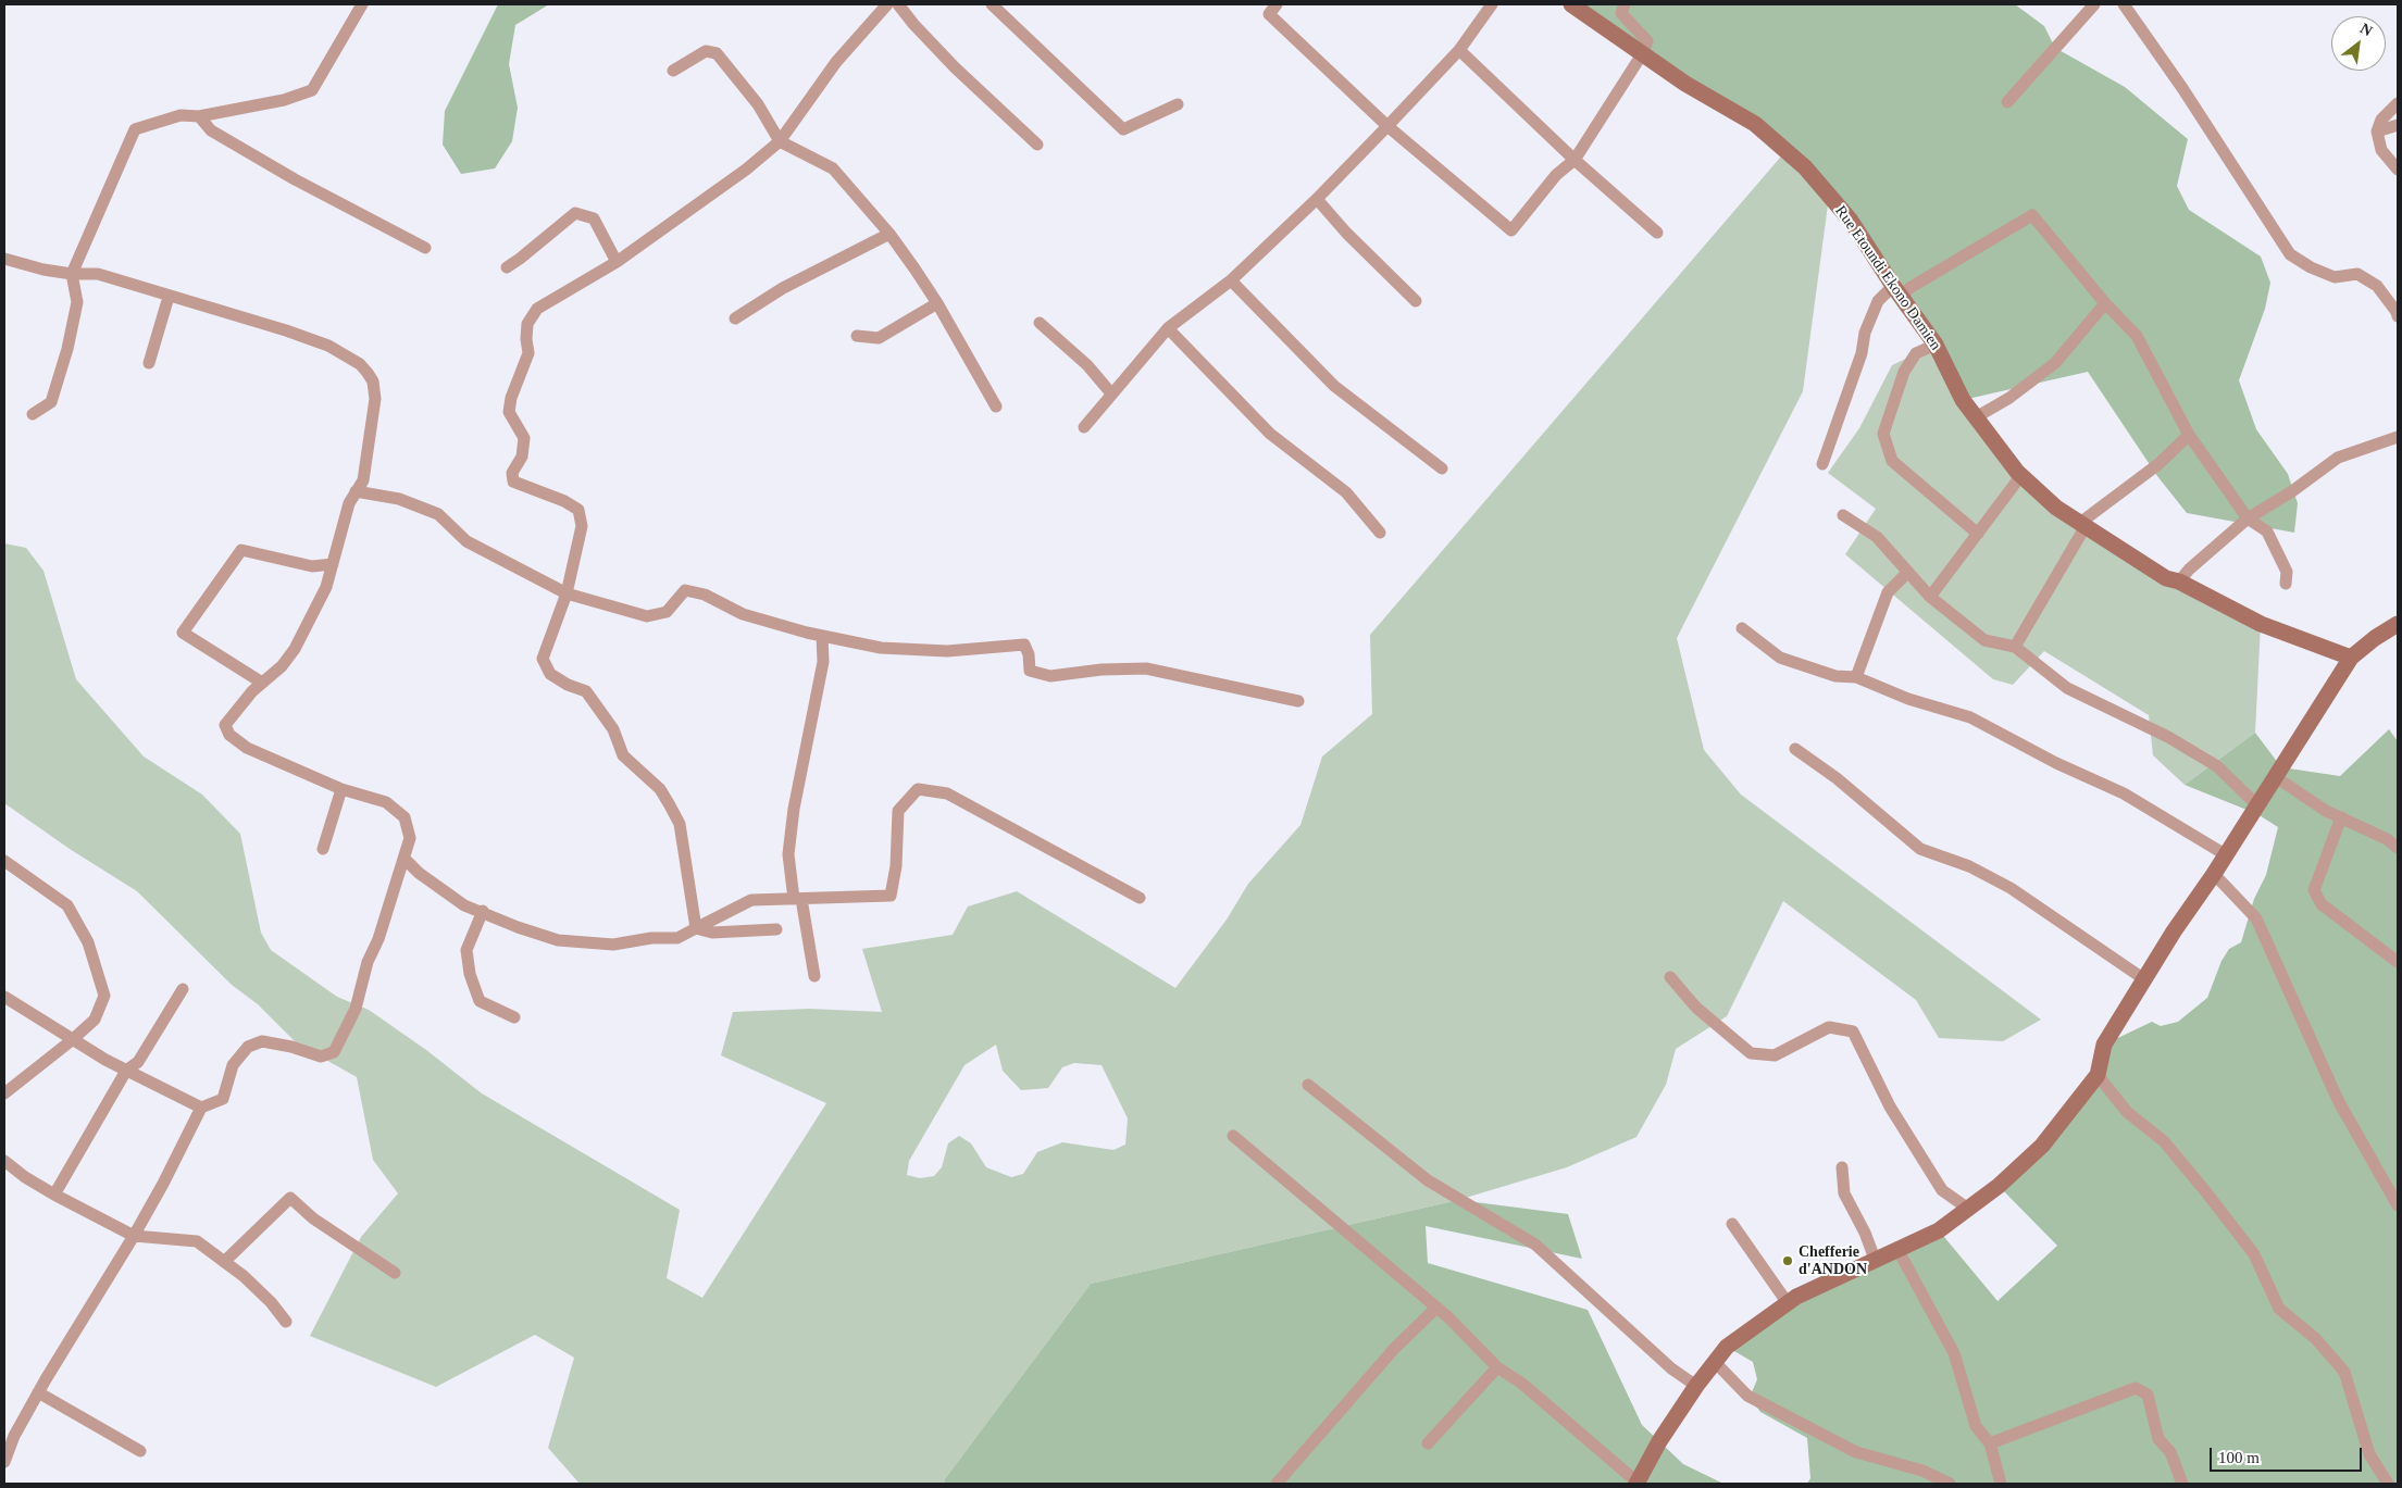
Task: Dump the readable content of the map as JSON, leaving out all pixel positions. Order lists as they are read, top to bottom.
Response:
{
  "streets": {
    "street": ["Rue Etoundi Ekono Damien"]
  },
  "places": ["Chefferie d'ANDON"],
  "scale_bar": "100 m",
  "north": "top right"
}
